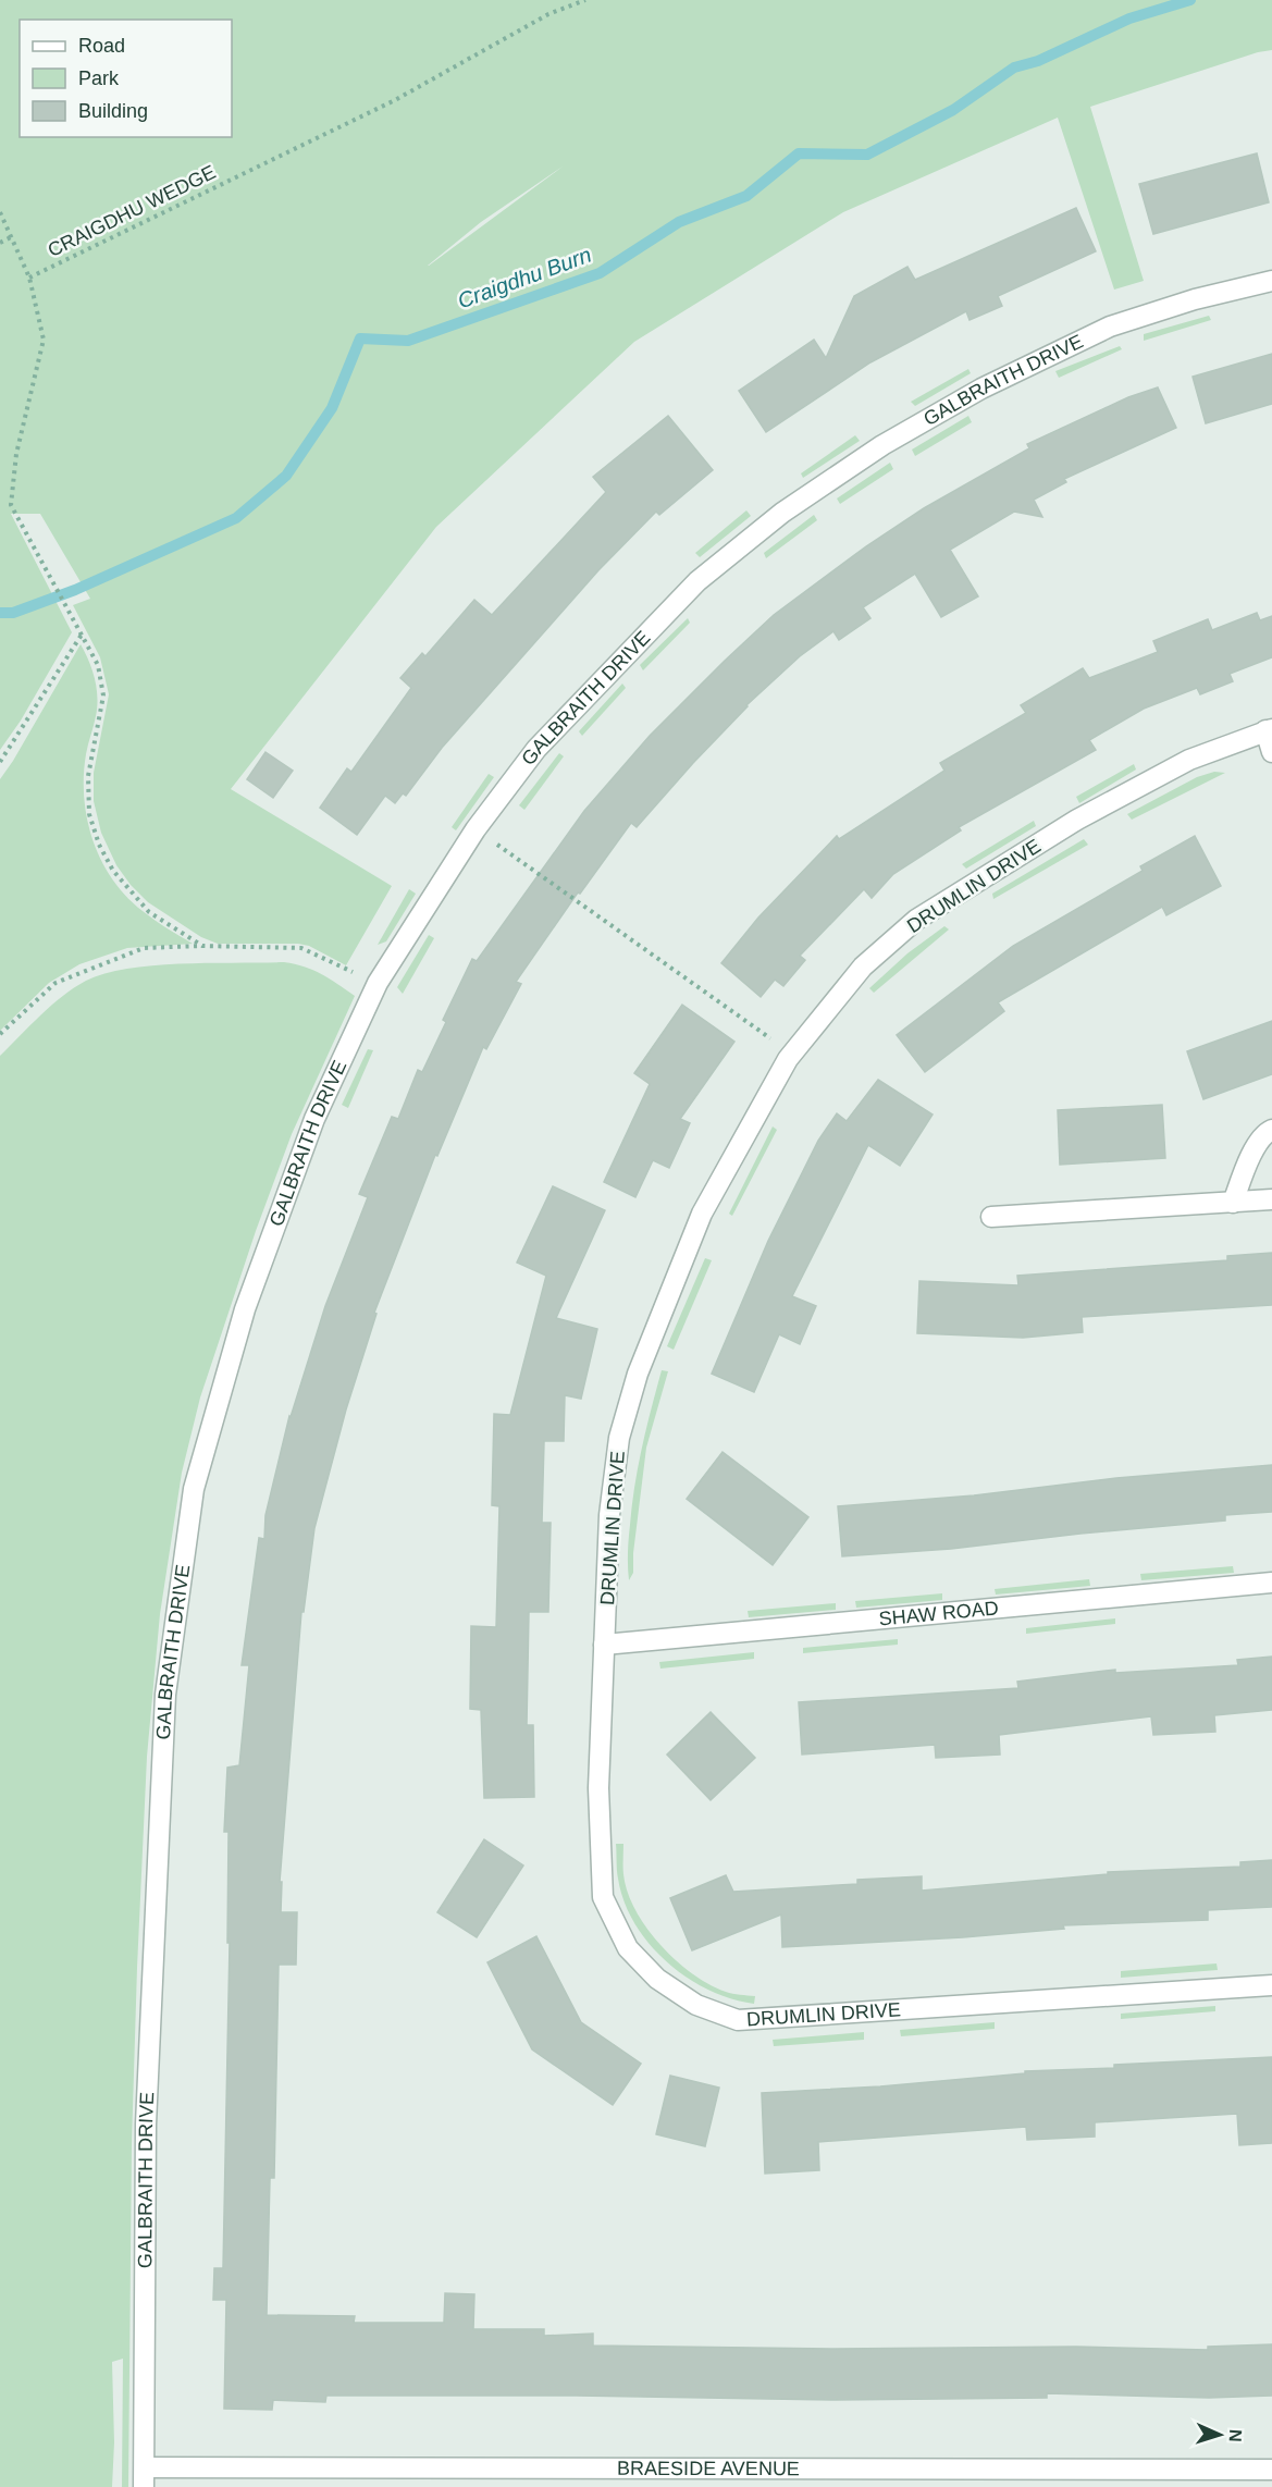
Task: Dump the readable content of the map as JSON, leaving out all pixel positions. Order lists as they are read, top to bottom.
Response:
{
  "streets": {
    "street": [
      "GALBRAITH DRIVE",
      "DRUMLIN DRIVE",
      "SHAW ROAD",
      "BRAESIDE AVENUE"
    ],
    "path": ["CRAIGDHU WEDGE"]
  },
  "crossings": [
    ["GALBRAITH DRIVE", "BRAESIDE AVENUE"],
    ["DRUMLIN DRIVE", "SHAW ROAD"]
  ],
  "water": ["Craigdhu Burn"],
  "legend": ["Road", "Park", "Building"],
  "north": "right"
}
